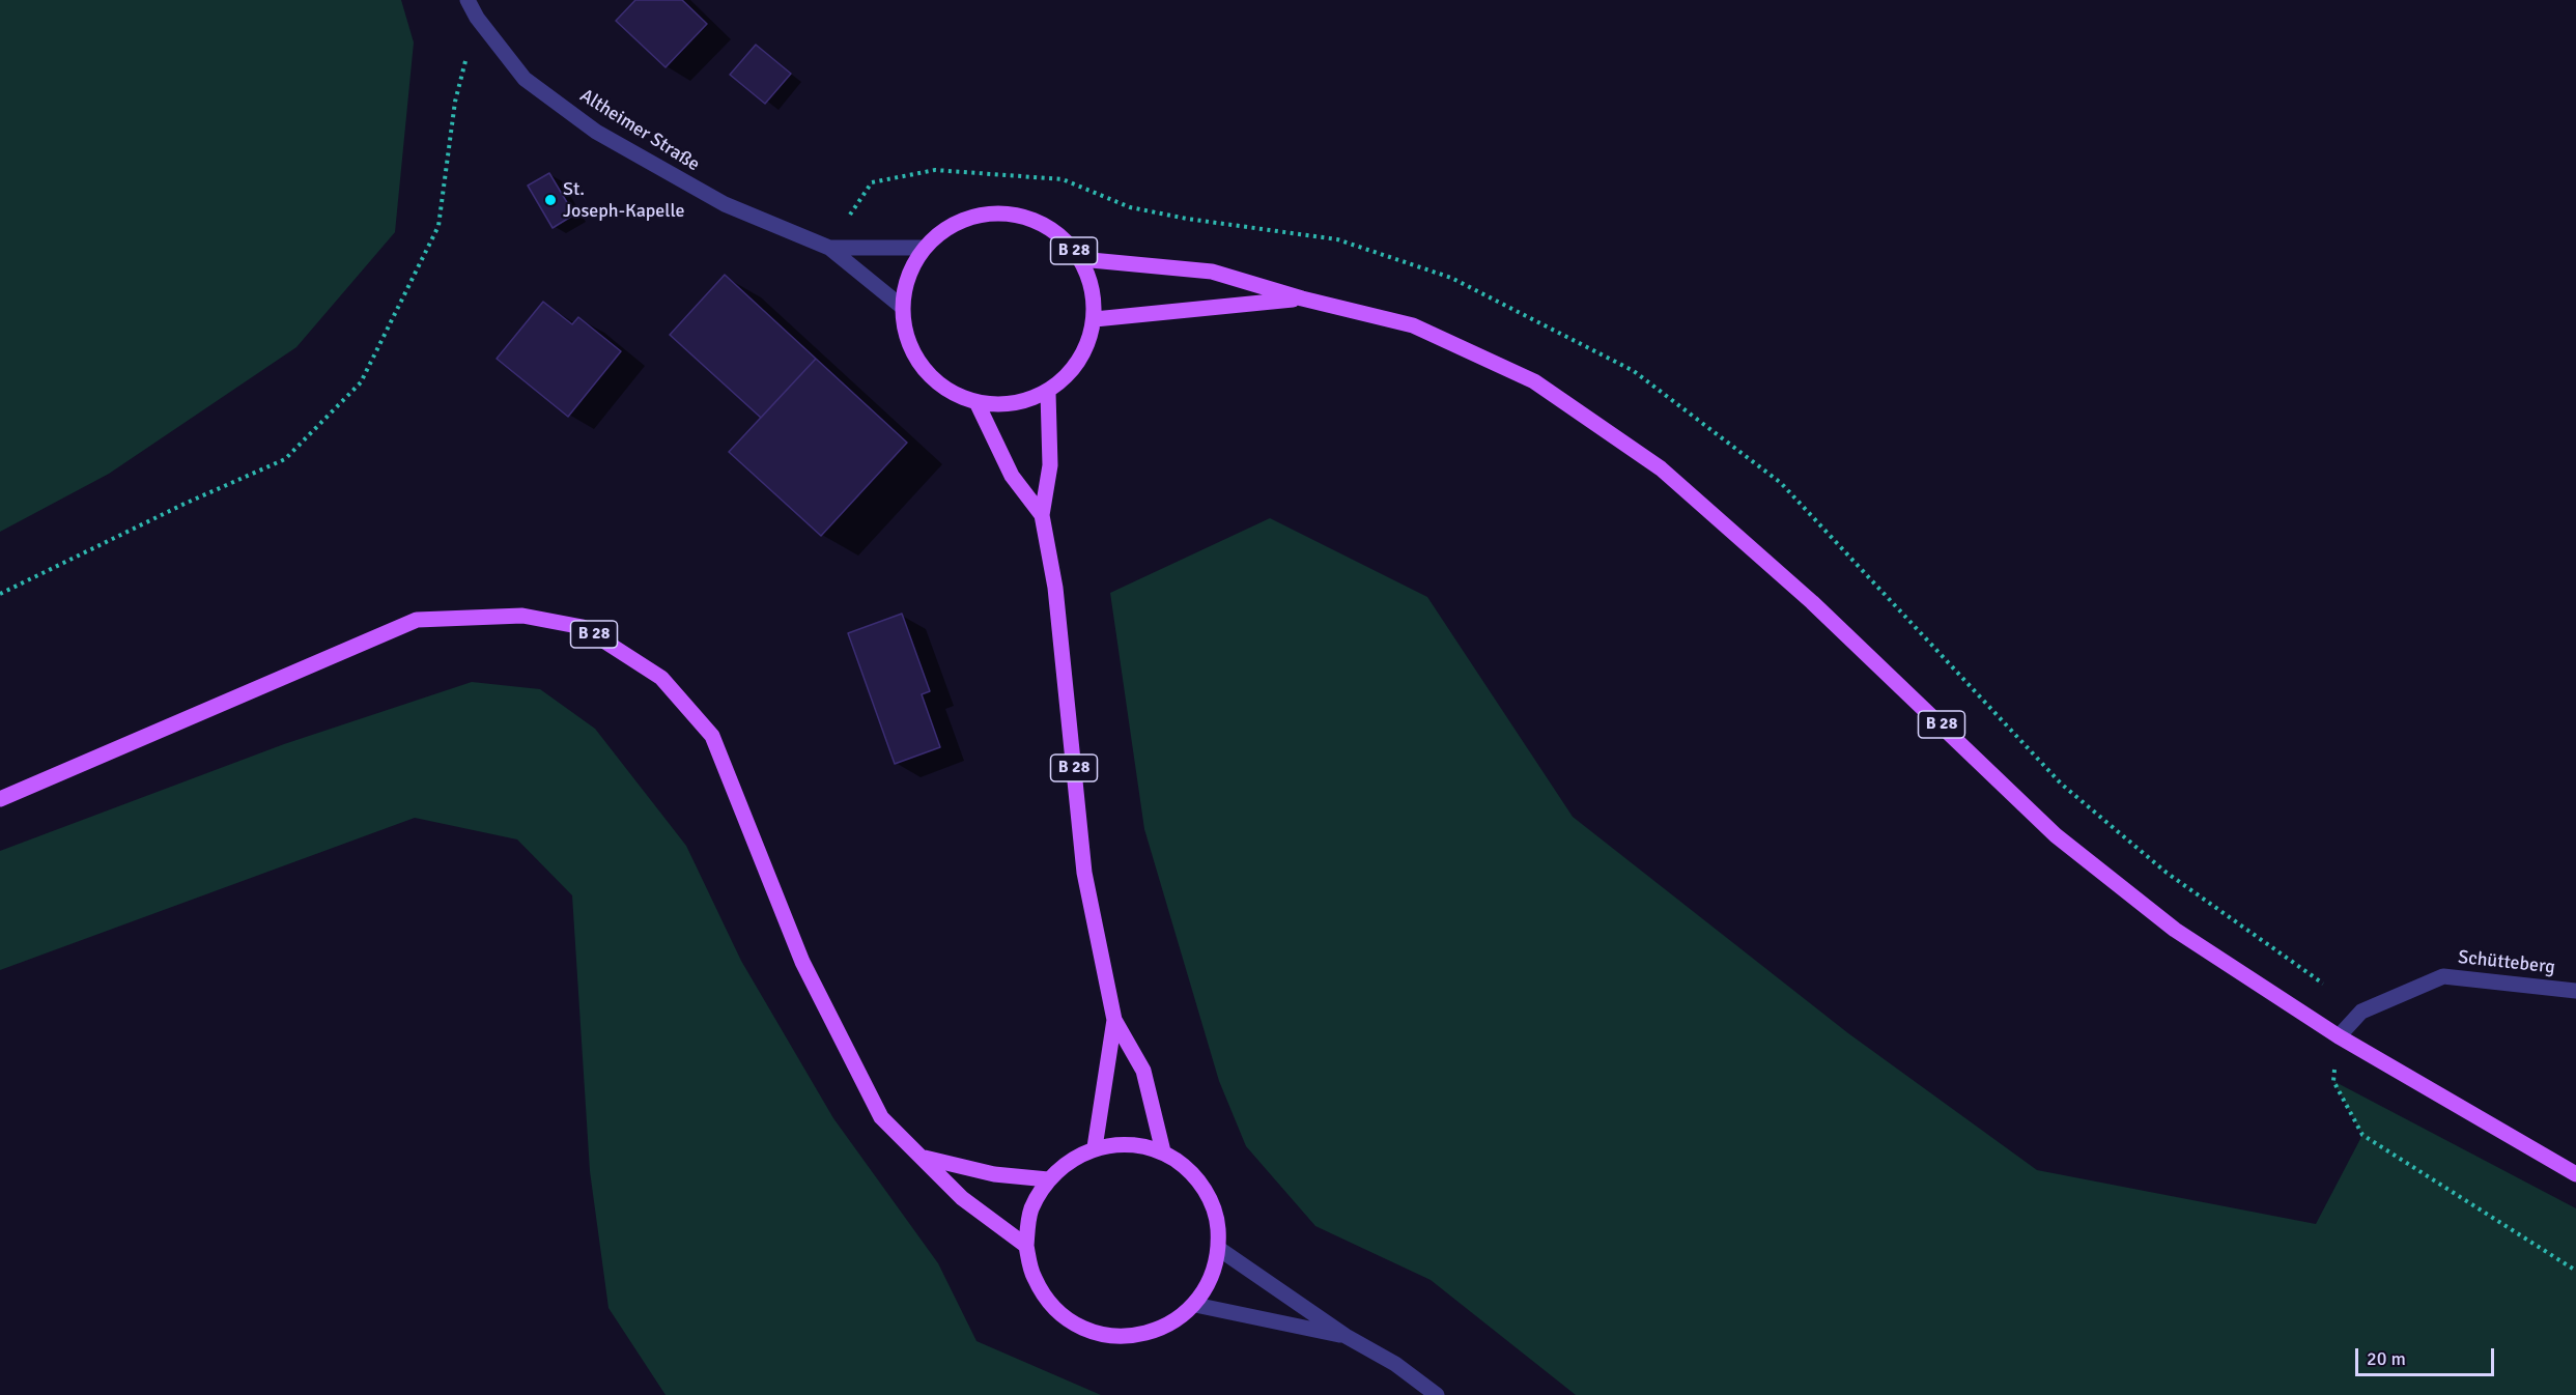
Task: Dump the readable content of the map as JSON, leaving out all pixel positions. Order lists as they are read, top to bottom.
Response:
{
  "streets": {
    "main road": ["B 28"],
    "street": ["Altheimer Straße", "Schütteberg"]
  },
  "crossings": [
    ["Altheimer Straße", "B 28"],
    ["B 28", "Schütteberg"]
  ],
  "places": ["St. Joseph-Kapelle"],
  "scale_bar": "20 m"
}
